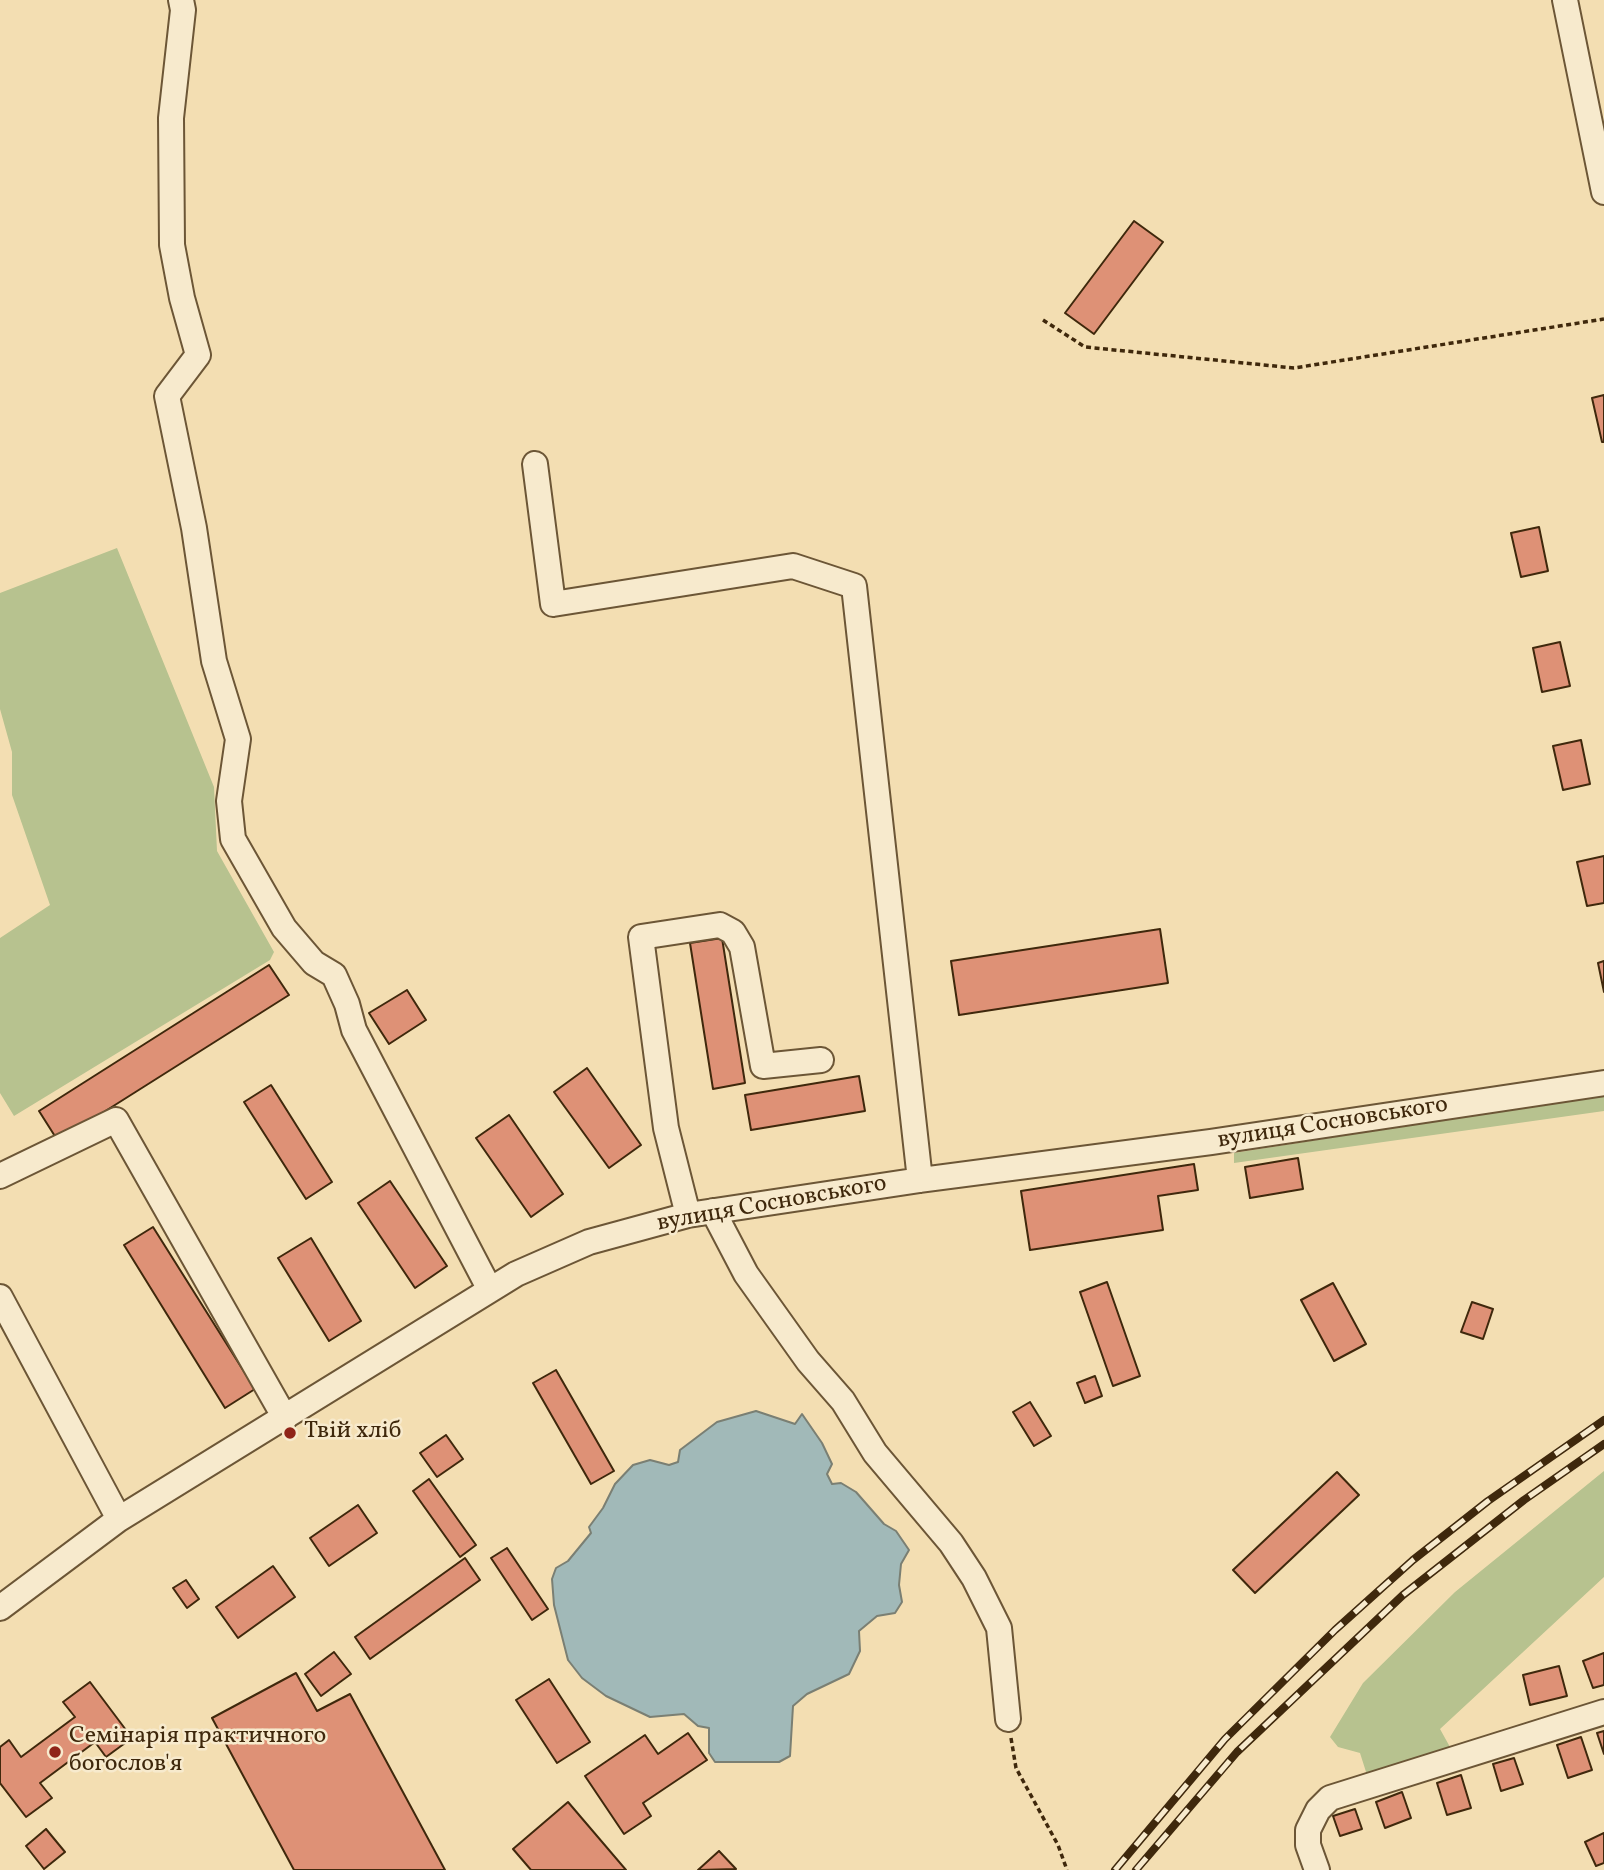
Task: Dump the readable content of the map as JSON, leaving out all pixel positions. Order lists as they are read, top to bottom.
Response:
{
  "streets": {
    "street": ["вулиця Сосновського"]
  },
  "places": ["Твій хліб", "Семінарія практичного богослов'я"]
}
